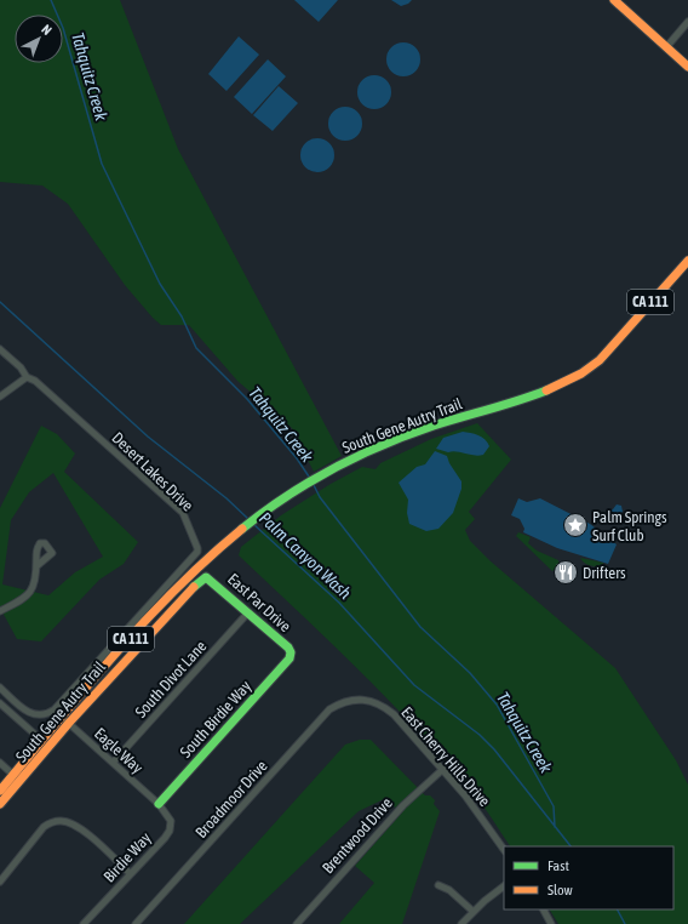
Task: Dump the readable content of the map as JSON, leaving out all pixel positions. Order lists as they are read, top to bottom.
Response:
{
  "streets": {
    "main road": [
      "CA 111",
      "South Gene Autry Trail",
      "East Par Drive",
      "South Birdie Way"
    ],
    "street": [
      "Desert Lakes Drive",
      "South Divot Lane",
      "Eagle Way",
      "East Cherry Hills Drive",
      "Broadmoor Drive",
      "Brentwood Drive",
      "Birdie Way"
    ]
  },
  "crossings": [
    ["South Gene Autry Trail", "East Par Drive"],
    ["South Gene Autry Trail", "Eagle Way"],
    ["East Par Drive", "South Divot Lane"],
    ["East Par Drive", "South Birdie Way"],
    ["South Divot Lane", "Eagle Way"],
    ["South Birdie Way", "Eagle Way"],
    ["South Birdie Way", "Birdie Way"],
    ["Eagle Way", "Birdie Way"],
    ["East Cherry Hills Drive", "Broadmoor Drive"],
    ["East Cherry Hills Drive", "Brentwood Drive"]
  ],
  "water": ["Tahquitz Creek", "Palm Canyon Wash"],
  "places": {
    "place": ["Palm Springs Surf Club"],
    "restaurant": ["Drifters"]
  },
  "legend": ["Fast", "Slow"],
  "north": "top right"
}
